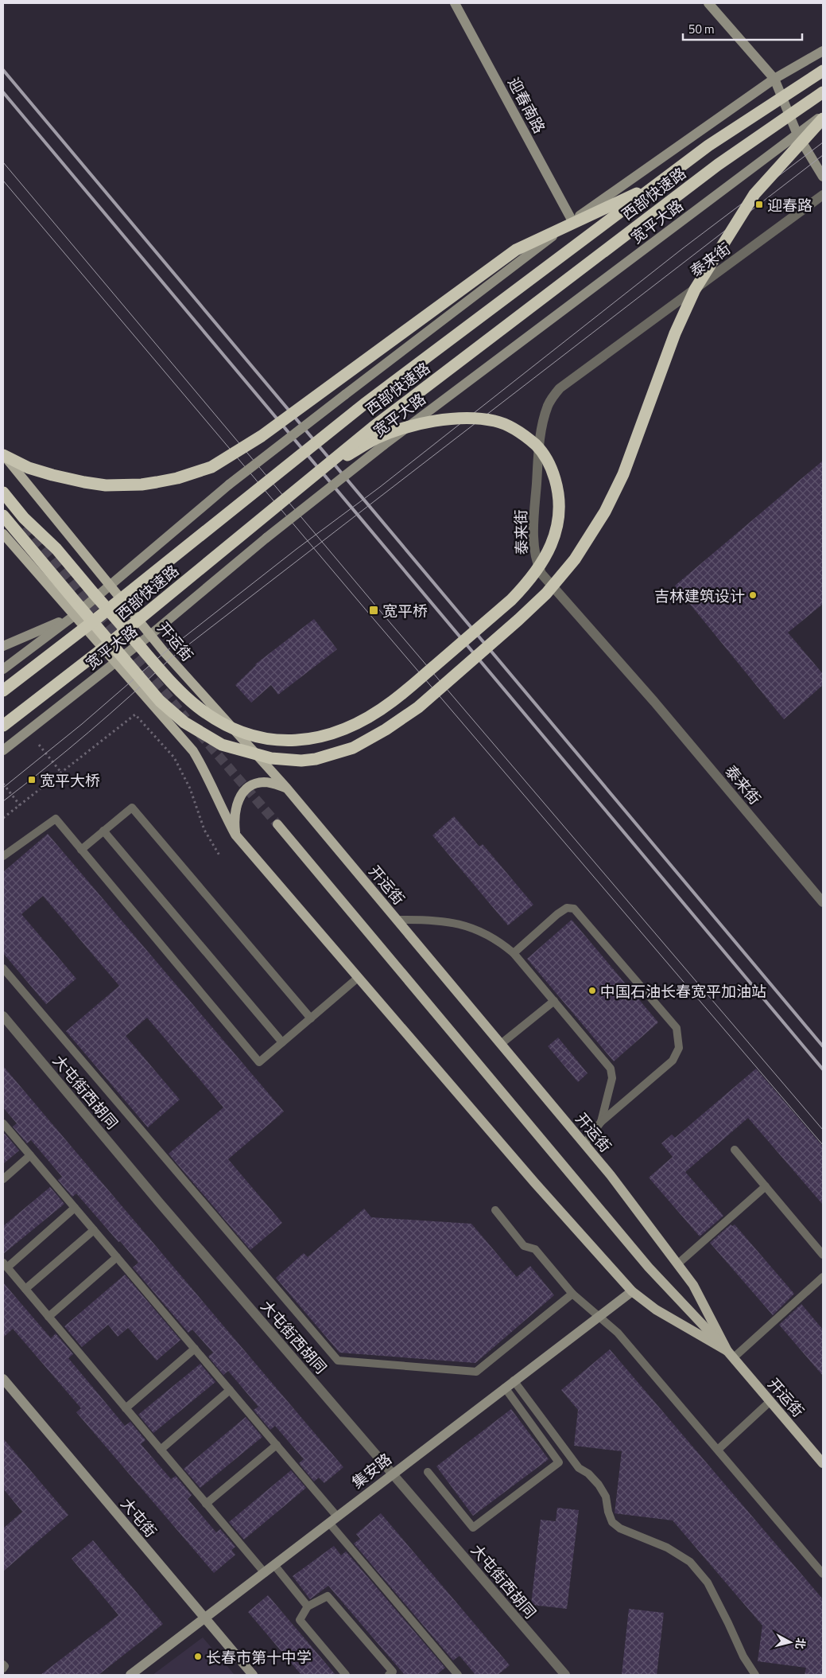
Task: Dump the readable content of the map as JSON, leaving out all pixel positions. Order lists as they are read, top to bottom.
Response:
{
  "streets": {
    "highway": ["西部快速路"],
    "main road": [
      "迎春南路",
      "宽平大路",
      "开运街",
      "集安路",
      "大屯街"
    ],
    "street": ["泰来街", "大屯街西胡同"]
  },
  "crossings": [
    ["宽平大路", "开运街"],
    ["开运街", "集安路"],
    ["大屯街西胡同", "集安路"],
    ["集安路", "大屯街"]
  ],
  "places": {
    "transit": ["迎春路", "宽平桥", "宽平大桥"],
    "other": ["吉林建筑设计", "中国石油长春宽平加油站", "长春市第十中学"]
  },
  "scale_bar": "50 m",
  "north": "right"
}
